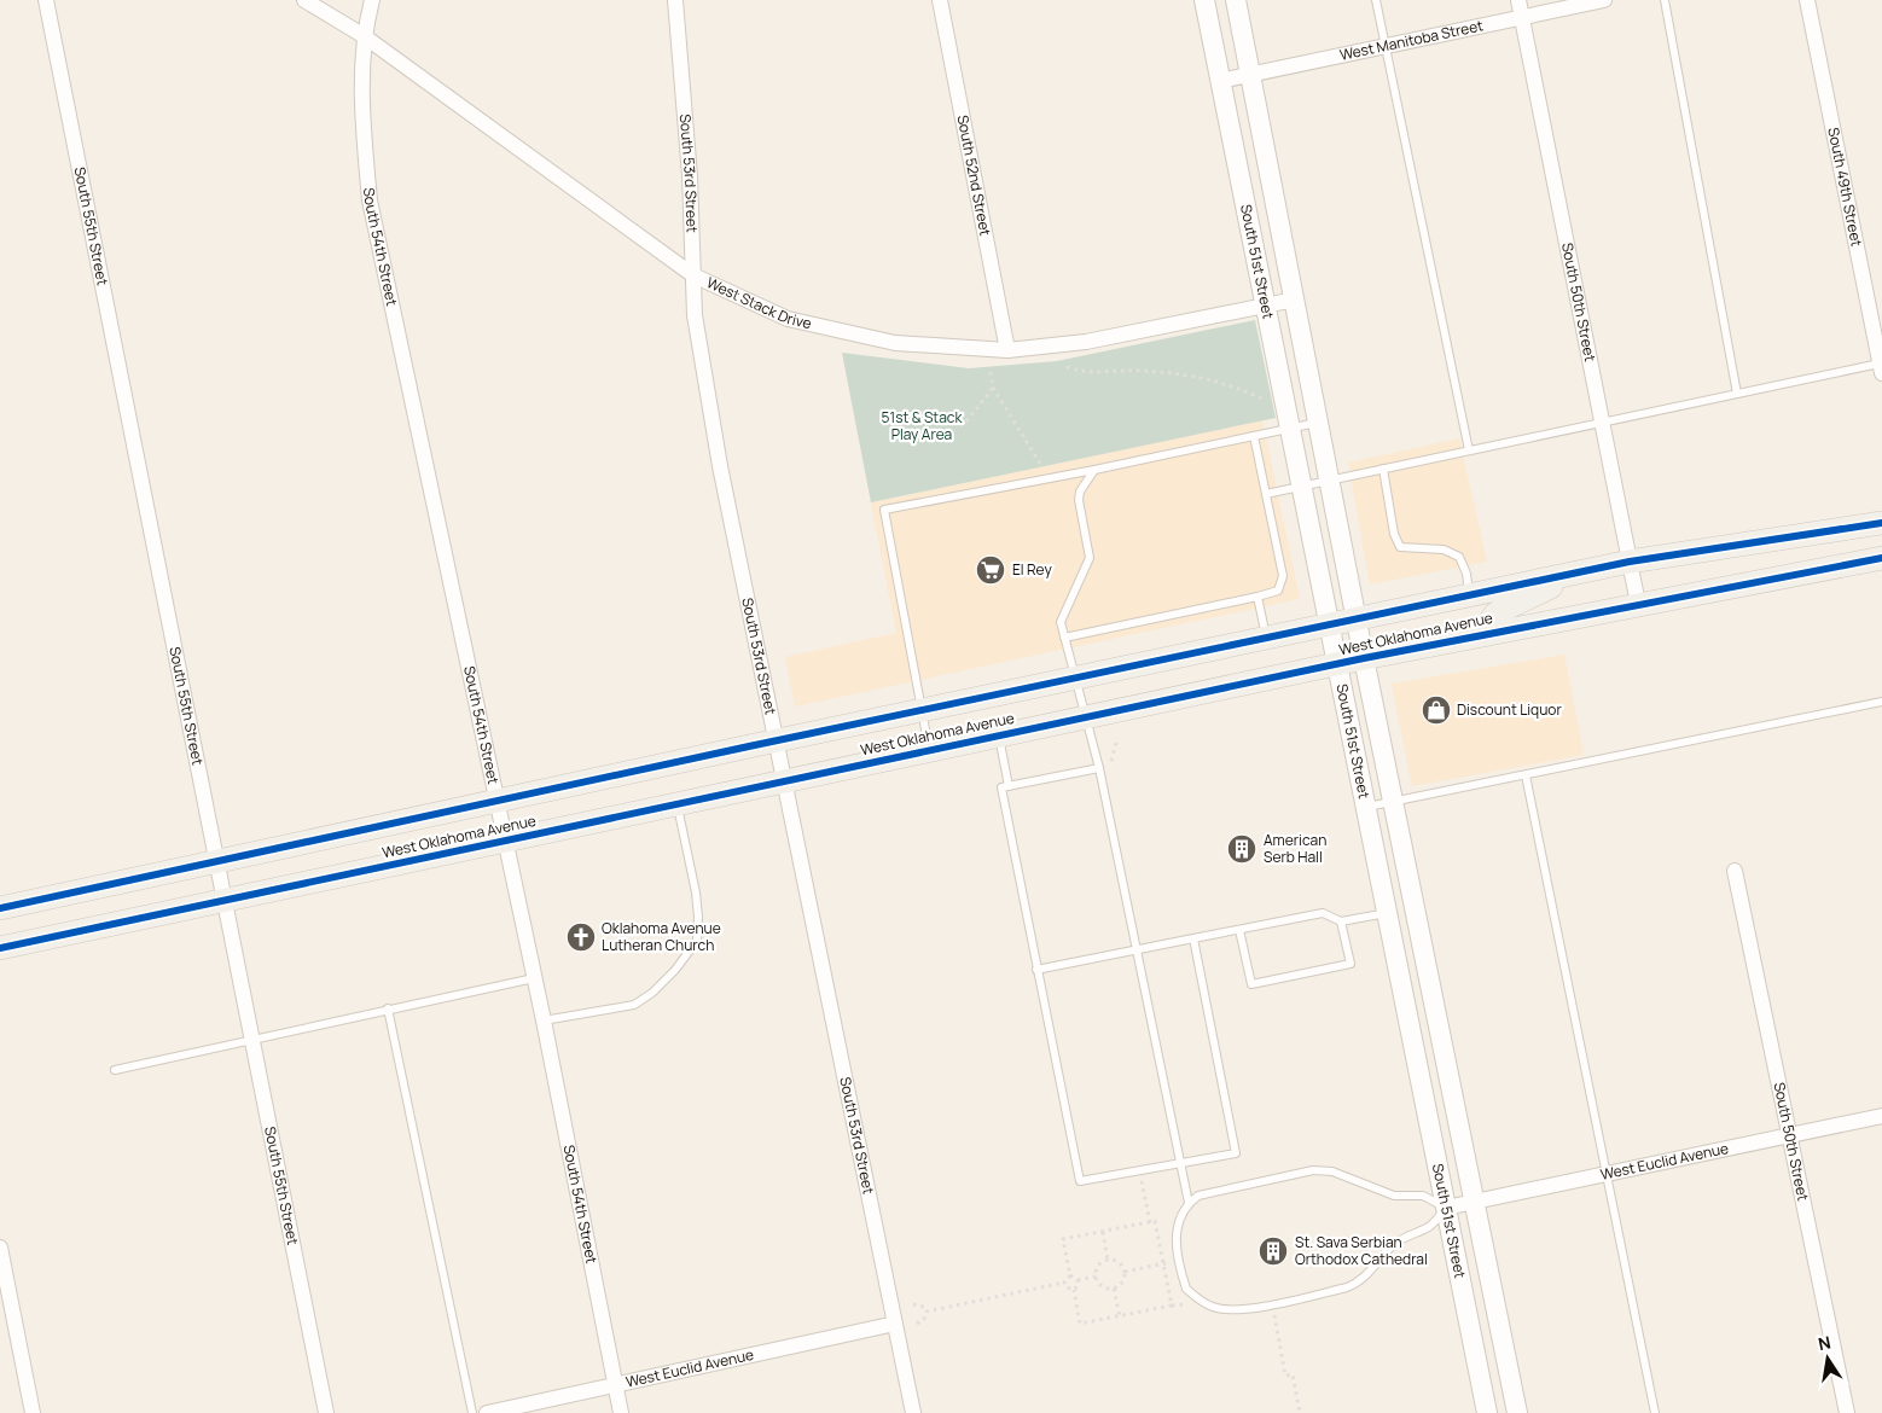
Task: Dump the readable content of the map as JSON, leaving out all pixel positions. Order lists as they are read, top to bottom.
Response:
{
  "streets": {
    "main road": ["West Oklahoma Avenue"],
    "street": [
      "West Manitoba Street",
      "South 53rd Street",
      "South 52nd Street",
      "South 49th Street",
      "South 55th Street",
      "South 54th Street",
      "South 51st Street",
      "West Stack Drive",
      "South 50th Street",
      "West Euclid Avenue"
    ]
  },
  "crossings": [
    ["West Manitoba Street", "South 51st Street"],
    ["West Manitoba Street", "South 50th Street"],
    ["South 53rd Street", "West Stack Drive"],
    ["South 53rd Street", "West Oklahoma Avenue"],
    ["South 53rd Street", "West Euclid Avenue"],
    ["South 52nd Street", "West Stack Drive"],
    ["South 55th Street", "West Oklahoma Avenue"],
    ["South 54th Street", "West Stack Drive"],
    ["South 54th Street", "West Oklahoma Avenue"],
    ["South 54th Street", "West Euclid Avenue"],
    ["South 51st Street", "West Stack Drive"],
    ["South 51st Street", "West Oklahoma Avenue"],
    ["South 51st Street", "West Euclid Avenue"],
    ["South 50th Street", "West Oklahoma Avenue"],
    ["South 50th Street", "West Euclid Avenue"]
  ],
  "parks": ["51st & Stack Play Area"],
  "places": {
    "supermarket": ["El Rey"],
    "shop": ["Discount Liquor"],
    "building": ["American Serb Hall", "St. Sava Serbian Orthodox Cathedral"],
    "church": ["Oklahoma Avenue Lutheran Church"]
  },
  "north": "top"
}
